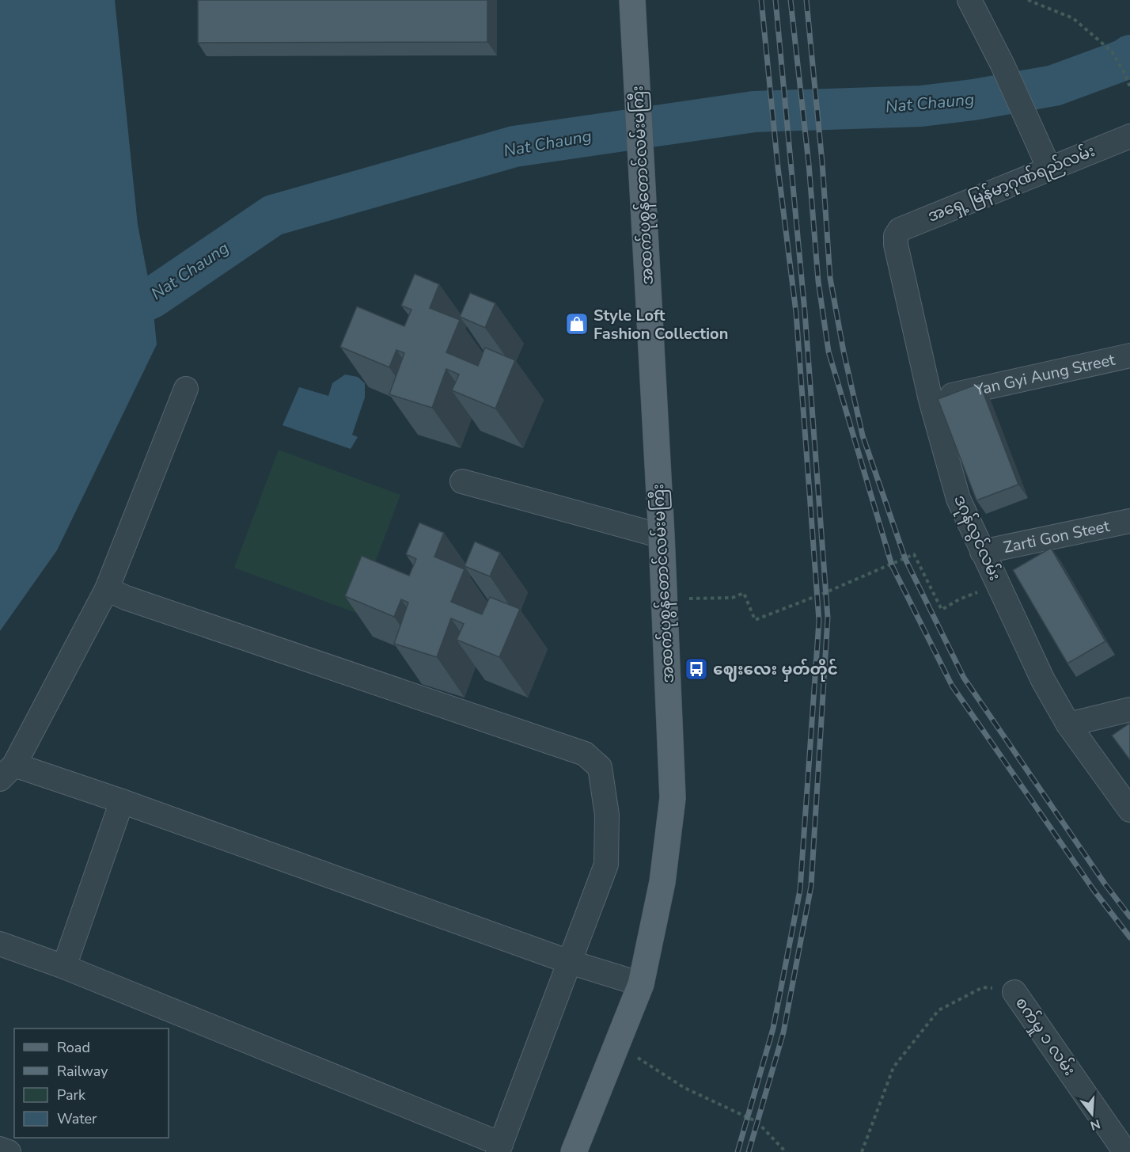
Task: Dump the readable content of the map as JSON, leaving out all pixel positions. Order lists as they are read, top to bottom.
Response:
{
  "streets": {
    "main road": ["အထက်ပုစွန်တောင်လမ်းမကြီး"],
    "street": [
      "အရှေ့ မြန်မာ့ဂုဏ်ရည်လမ်း",
      "Yan Gyi Aung Street",
      "Zarti Gon Steet",
      "ဒဂုန်လွင်လမ်း",
      "စက်မှု ၁ လမ်း"
    ]
  },
  "crossings": [
    ["အရှေ့ မြန်မာ့ဂုဏ်ရည်လမ်း", "ဒဂုန်လွင်လမ်း"],
    ["Yan Gyi Aung Street", "ဒဂုန်လွင်လမ်း"],
    ["Zarti Gon Steet", "ဒဂုန်လွင်လမ်း"]
  ],
  "water": ["Nat Chaung"],
  "places": {
    "shop": ["Style Loft Fashion Collection"],
    "bus stop": ["ဈေးလေး မှတ်တိုင်"]
  },
  "legend": [
    "Road",
    "Railway",
    "Park",
    "Water"
  ],
  "north": "bottom"
}
